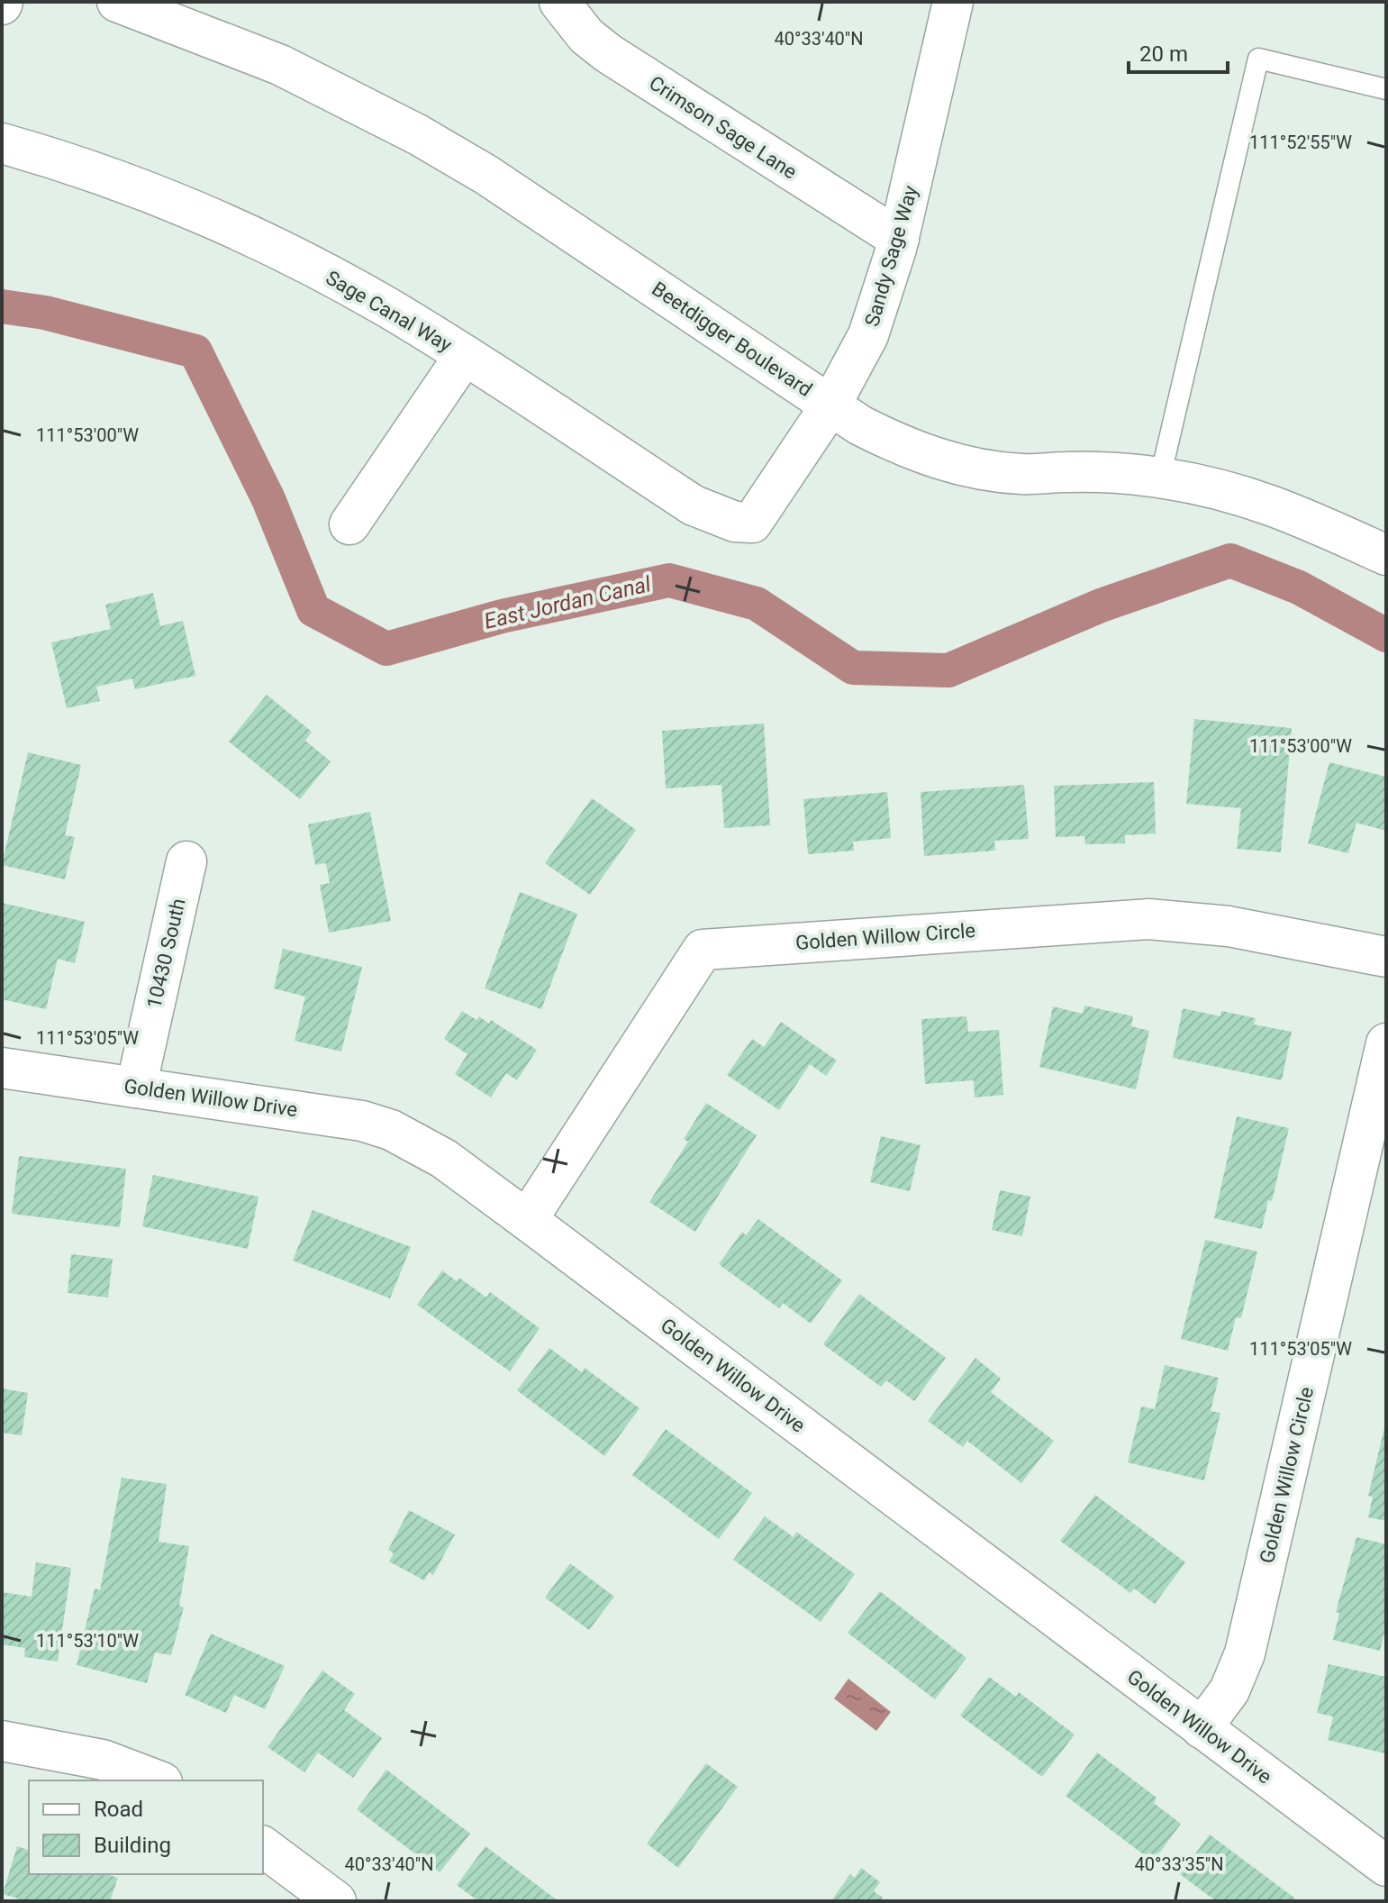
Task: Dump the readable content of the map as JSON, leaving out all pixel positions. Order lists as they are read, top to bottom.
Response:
{
  "streets": {
    "street": [
      "Crimson Sage Lane",
      "Sandy Sage Way",
      "Sage Canal Way",
      "Beetdigger Boulevard",
      "Golden Willow Circle",
      "10430 South",
      "Golden Willow Drive"
    ]
  },
  "crossings": [
    ["Crimson Sage Lane", "Sandy Sage Way"],
    ["Sandy Sage Way", "Sage Canal Way"],
    ["Sandy Sage Way", "Beetdigger Boulevard"],
    ["Golden Willow Circle", "Golden Willow Drive"],
    ["10430 South", "Golden Willow Drive"]
  ],
  "water": ["East Jordan Canal"],
  "legend": ["Road", "Building"],
  "scale_bar": "20 m",
  "coordinates": [
    "40°33'40\"N",
    "111°52'55\"W",
    "111°53'00\"W",
    "111°53'05\"W",
    "111°53'10\"W",
    "40°33'35\"N"
  ]
}
